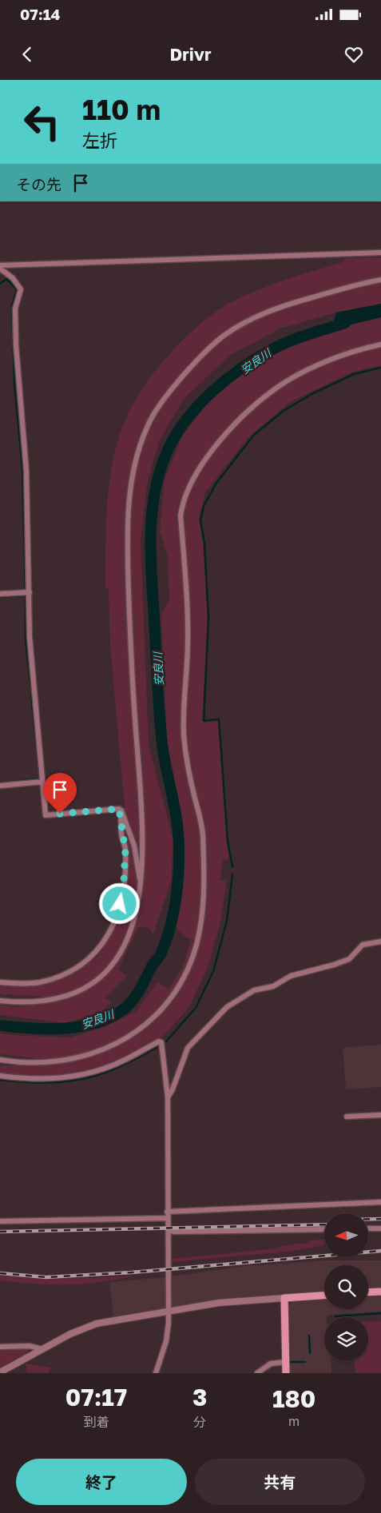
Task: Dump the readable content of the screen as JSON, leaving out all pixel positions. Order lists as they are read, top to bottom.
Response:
{
  "water": ["安良川"],
  "north": "left",
  "page": {
    "status": "07:14",
    "header": "Drivr",
    "turn": ["110 m", "左折"],
    "then": "その先",
    "eta": [
      "07:17",
      "到着",
      "3",
      "分",
      "180",
      "m"
    ],
    "buttons": ["終了", "共有"]
  }
}
